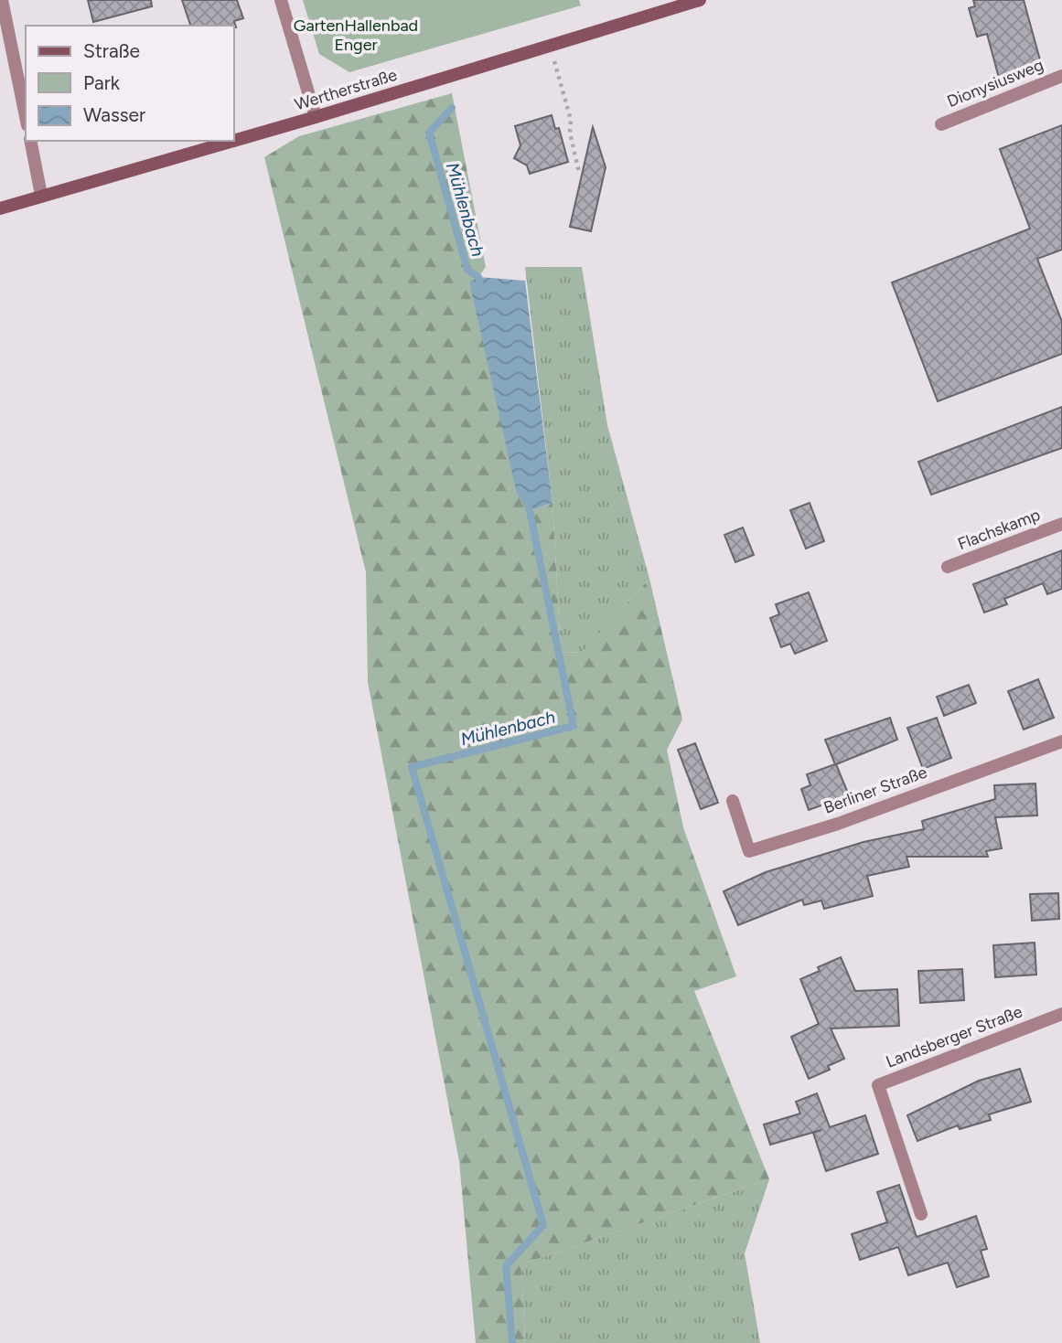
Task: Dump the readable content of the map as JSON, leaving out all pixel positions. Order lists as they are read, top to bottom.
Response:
{
  "streets": {
    "main road": ["Wertherstraße"],
    "street": [
      "Dionysiusweg",
      "Flachskamp",
      "Berliner Straße",
      "Landsberger Straße"
    ]
  },
  "water": ["Mühlenbach"],
  "parks": ["GartenHallenbad Enger"],
  "legend": ["Straße", "Park", "Wasser"]
}
